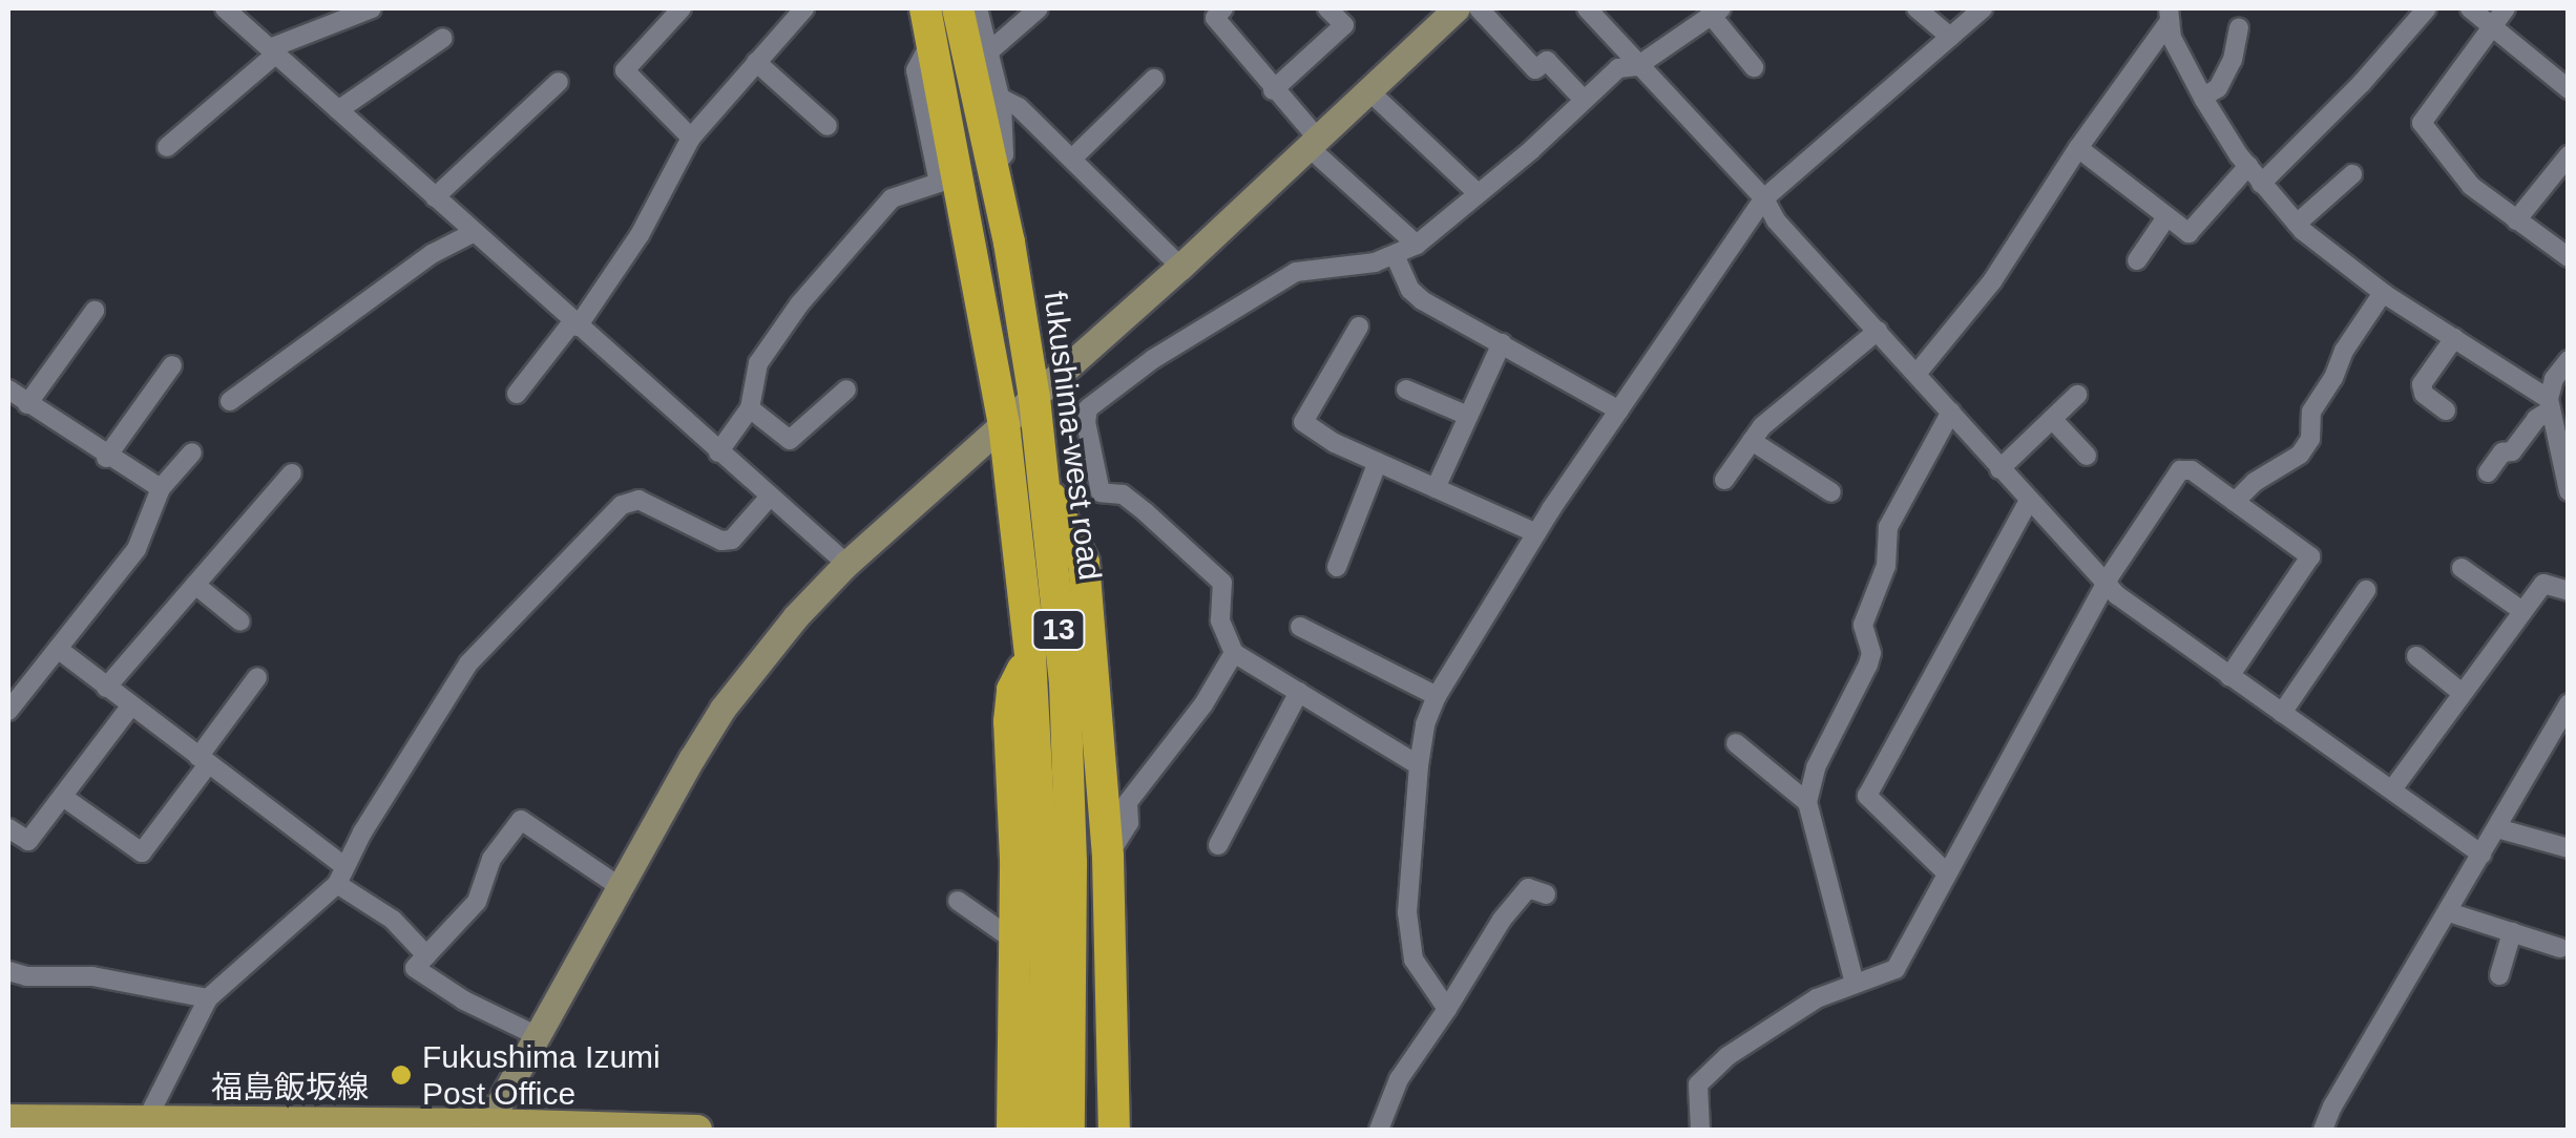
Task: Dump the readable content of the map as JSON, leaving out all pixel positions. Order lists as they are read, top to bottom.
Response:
{
  "streets": {
    "highway": ["fukushima-west road", "13"],
    "main road": ["福島飯坂線"]
  },
  "places": ["Fukushima Izumi Post Office"]
}
